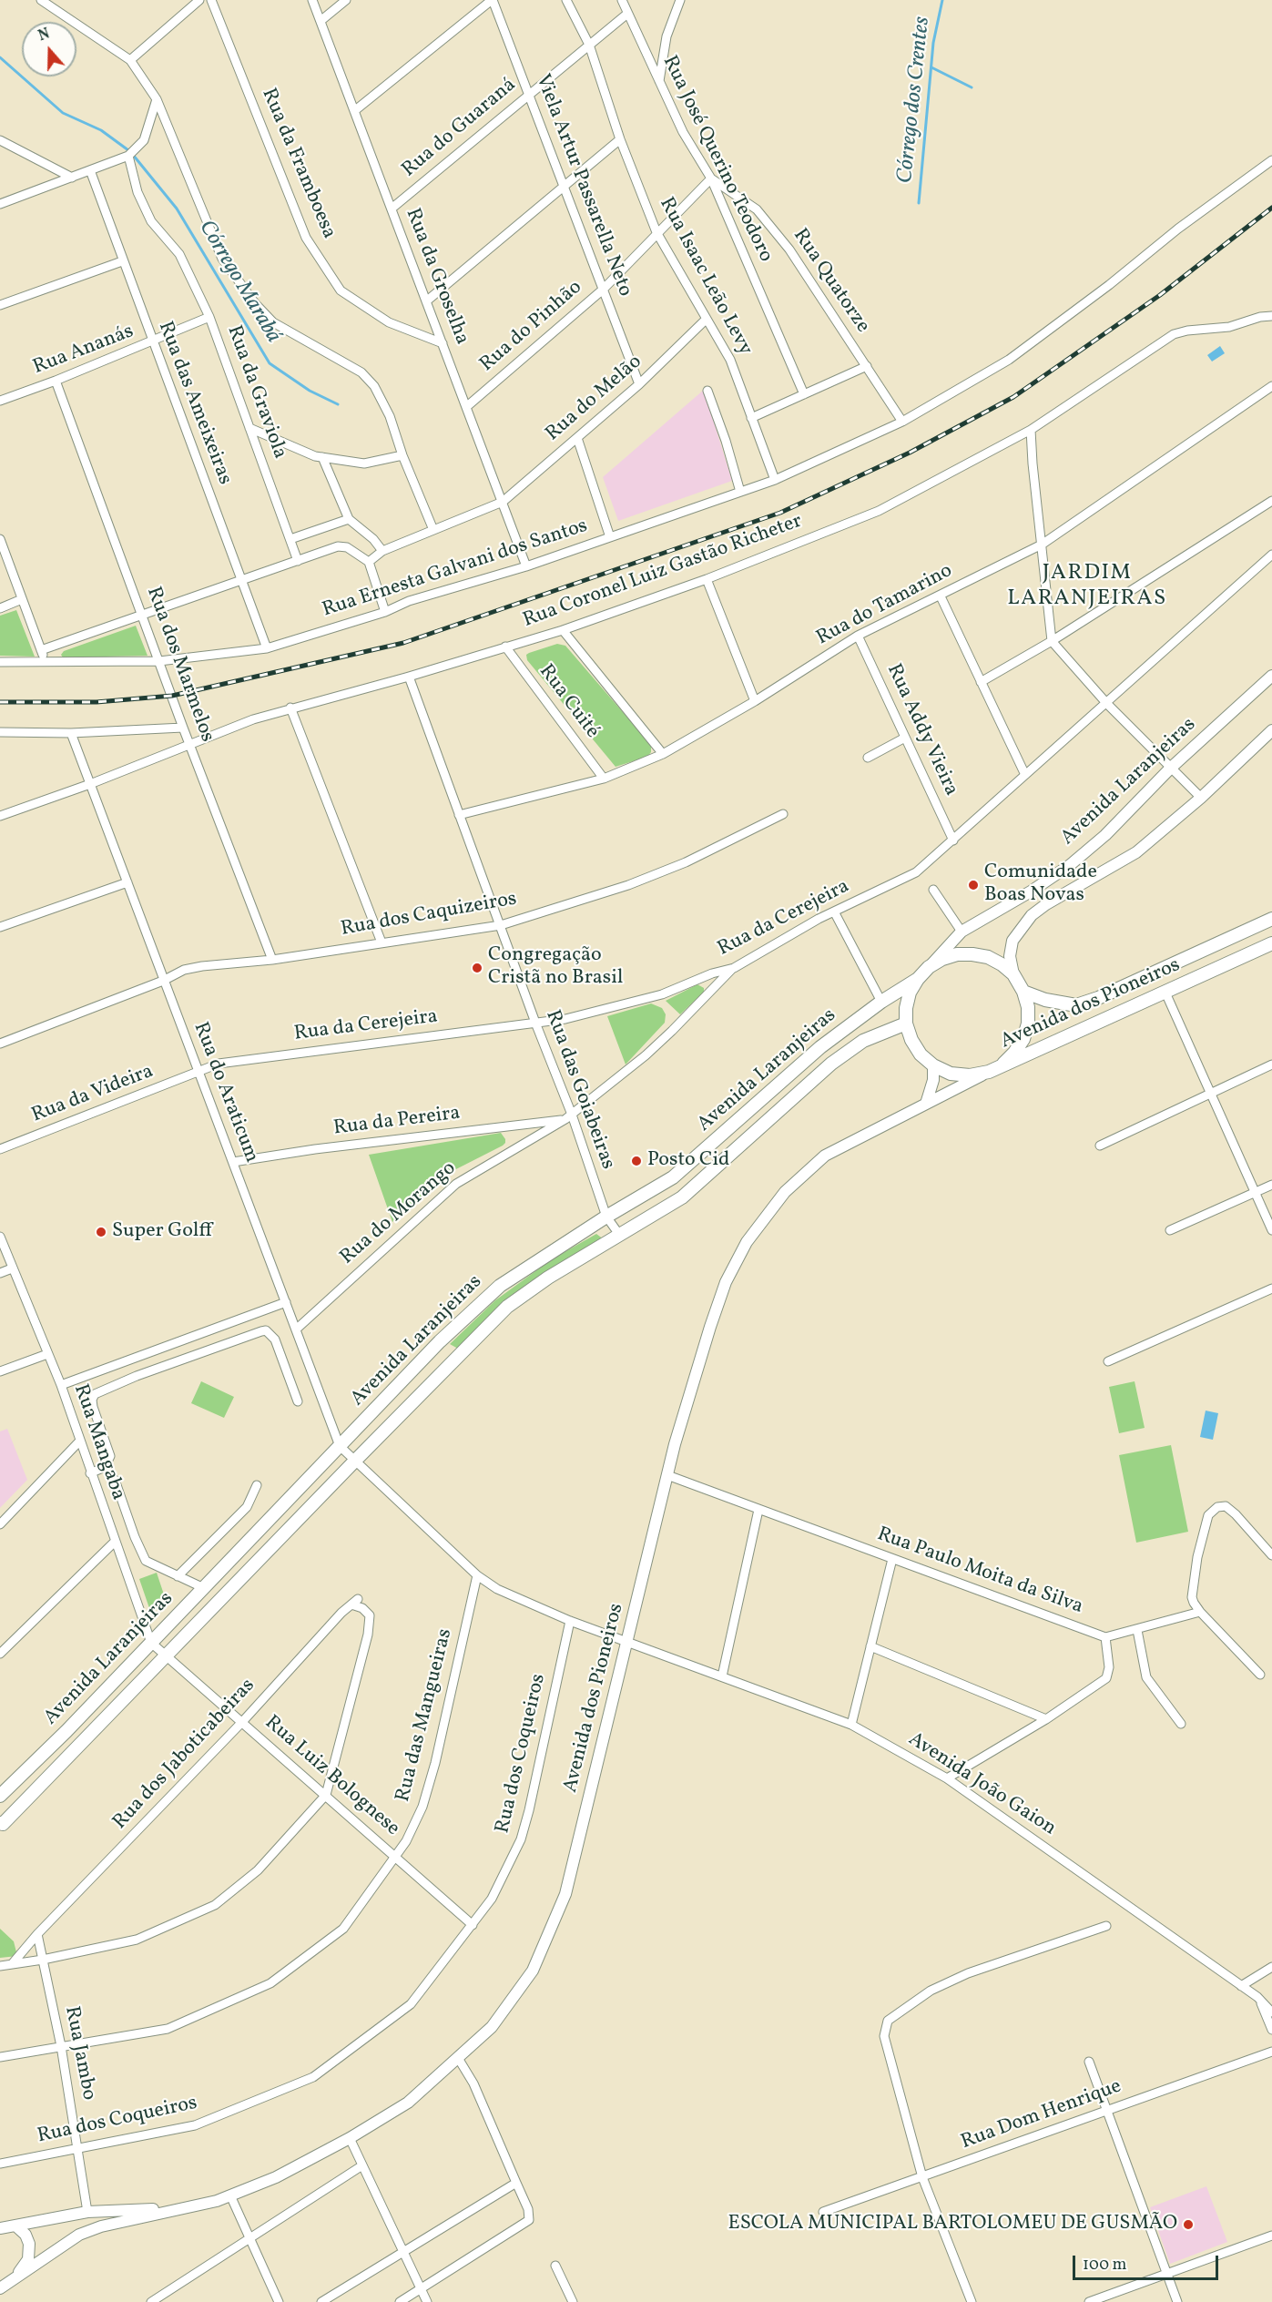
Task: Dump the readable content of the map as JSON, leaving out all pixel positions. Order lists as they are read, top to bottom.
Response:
{
  "streets": {
    "main road": ["Avenida Laranjeiras", "Avenida dos Pioneiros"],
    "street": [
      "Rua do Guaraná",
      "Rua José Querino Teodoro",
      "Rua da Framboesa",
      "Viela Artur Passarella Neto",
      "Rua da Groselha",
      "Rua Isaac Leão Levy",
      "Rua Quatorze",
      "Rua do Pinhão",
      "Rua Ananás",
      "Rua da Graviola",
      "Rua do Melão",
      "Rua das Ameixeiras",
      "Rua Ernesta Galvani dos Santos",
      "Rua Coronel Luiz Gastão Richeter",
      "Rua do Tamarino",
      "Rua dos Marmelos",
      "Rua Cuité",
      "Rua Addy Vieira",
      "Rua dos Caquizeiros",
      "Rua da Cerejeira",
      "Rua das Goiabeiras",
      "Rua do Araticum",
      "Rua da Videira",
      "Rua da Pereira",
      "Rua do Morango",
      "Rua Mangaba",
      "Rua Paulo Moita da Silva",
      "Rua das Mangueiras",
      "Rua dos Coqueiros",
      "Rua dos Jaboticabeiras",
      "Rua Luiz Bolognese",
      "Avenida João Gaion",
      "Rua Jambo",
      "Rua Dom Henrique"
    ]
  },
  "crossings": [
    ["Rua do Guaraná", "Rua José Querino Teodoro"],
    ["Rua do Guaraná", "Viela Artur Passarella Neto"],
    ["Rua do Guaraná", "Rua da Groselha"],
    ["Rua do Guaraná", "Rua Isaac Leão Levy"],
    ["Rua José Querino Teodoro", "Rua Quatorze"],
    ["Rua José Querino Teodoro", "Rua do Pinhão"],
    ["Rua da Framboesa", "Rua da Groselha"],
    ["Viela Artur Passarella Neto", "Rua do Pinhão"],
    ["Viela Artur Passarella Neto", "Rua do Melão"],
    ["Rua da Groselha", "Rua do Pinhão"],
    ["Rua da Groselha", "Rua do Melão"],
    ["Rua da Groselha", "Rua Ernesta Galvani dos Santos"],
    ["Rua Isaac Leão Levy", "Rua do Pinhão"],
    ["Rua Isaac Leão Levy", "Rua do Melão"],
    ["Rua Isaac Leão Levy", "Rua Ernesta Galvani dos Santos"],
    ["Rua Quatorze", "Rua do Pinhão"],
    ["Rua Quatorze", "Rua Ernesta Galvani dos Santos"],
    ["Rua Ananás", "Rua da Graviola"],
    ["Rua Ananás", "Rua das Ameixeiras"],
    ["Rua Ananás", "Rua dos Marmelos"],
    ["Rua das Ameixeiras", "Rua Ernesta Galvani dos Santos"],
    ["Rua Ernesta Galvani dos Santos", "Rua dos Marmelos"],
    ["Rua Coronel Luiz Gastão Richeter", "Rua dos Marmelos"],
    ["Rua Coronel Luiz Gastão Richeter", "Rua Cuité"],
    ["Rua Coronel Luiz Gastão Richeter", "Rua das Goiabeiras"],
    ["Rua Coronel Luiz Gastão Richeter", "Rua do Araticum"],
    ["Rua do Tamarino", "Rua Cuité"],
    ["Rua do Tamarino", "Rua Addy Vieira"],
    ["Rua do Tamarino", "Rua das Goiabeiras"],
    ["Rua dos Marmelos", "Rua dos Caquizeiros"],
    ["Rua Addy Vieira", "Rua da Cerejeira"],
    ["Avenida Laranjeiras", "Avenida dos Pioneiros"],
    ["Avenida Laranjeiras", "Rua das Goiabeiras"],
    ["Avenida Laranjeiras", "Rua do Araticum"],
    ["Avenida Laranjeiras", "Rua Mangaba"],
    ["Avenida Laranjeiras", "Rua Luiz Bolognese"],
    ["Rua dos Caquizeiros", "Rua das Goiabeiras"],
    ["Rua dos Caquizeiros", "Rua do Araticum"],
    ["Rua da Cerejeira", "Rua das Goiabeiras"],
    ["Rua da Cerejeira", "Rua do Araticum"],
    ["Rua da Cerejeira", "Rua da Videira"],
    ["Rua da Cerejeira", "Rua do Morango"],
    ["Avenida dos Pioneiros", "Rua Paulo Moita da Silva"],
    ["Avenida dos Pioneiros", "Avenida João Gaion"],
    ["Rua das Goiabeiras", "Rua da Pereira"],
    ["Rua das Goiabeiras", "Rua do Morango"],
    ["Rua do Araticum", "Rua da Videira"],
    ["Rua do Araticum", "Rua da Pereira"],
    ["Rua do Araticum", "Rua do Morango"],
    ["Rua da Pereira", "Rua do Morango"],
    ["Rua Mangaba", "Rua Luiz Bolognese"],
    ["Rua das Mangueiras", "Rua Luiz Bolognese"],
    ["Rua das Mangueiras", "Rua Jambo"],
    ["Rua dos Coqueiros", "Rua Luiz Bolognese"],
    ["Rua dos Coqueiros", "Rua Jambo"],
    ["Rua dos Jaboticabeiras", "Rua Luiz Bolognese"],
    ["Rua dos Jaboticabeiras", "Rua Jambo"]
  ],
  "districts": ["JARDIM LARANJEIRAS"],
  "water": ["Córrego dos Crentes", "Córrego Marabá"],
  "places": [
    "Comunidade Boas Novas",
    "Congregação Cristã no Brasil",
    "Posto Cid",
    "Super Golff",
    "ESCOLA MUNICIPAL BARTOLOMEU DE GUSMÃO"
  ],
  "scale_bar": "100 m",
  "north": "top"
}
